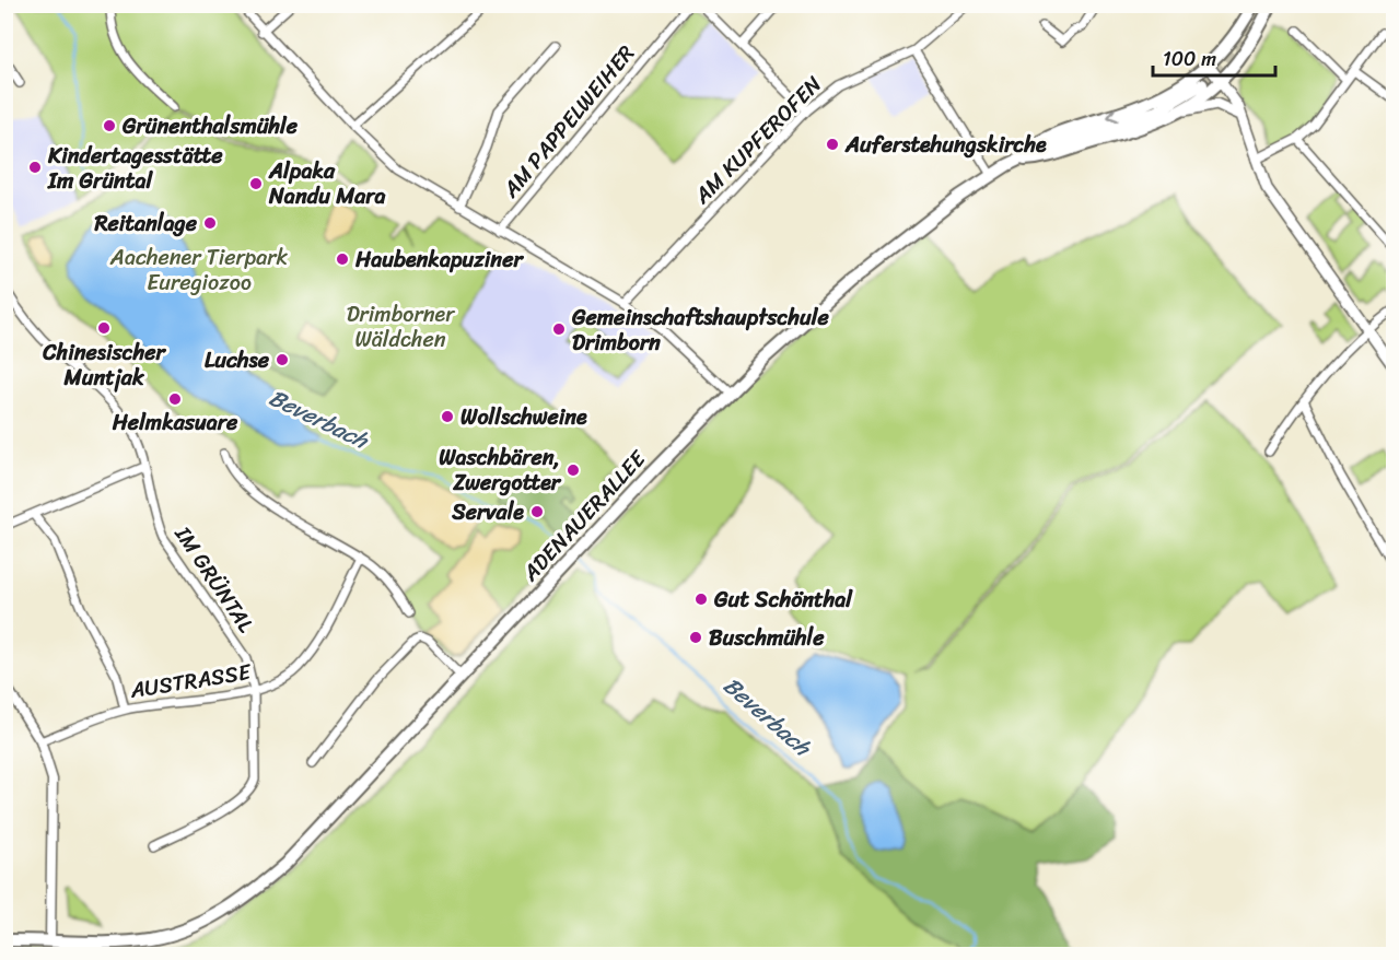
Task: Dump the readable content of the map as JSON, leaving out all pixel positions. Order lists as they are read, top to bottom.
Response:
{
  "streets": {
    "main road": ["ADENAUERALLEE"],
    "street": [
      "AM PAPPELWEIHER",
      "AM KUPFEROFEN",
      "IM GRÜNTAL",
      "AUSTRASSE"
    ]
  },
  "crossings": [
    ["IM GRÜNTAL", "AUSTRASSE"]
  ],
  "water": ["Beverbach"],
  "parks": ["Aachener Tierpark Euregiozoo", "Drimborner Wäldchen"],
  "places": [
    "Grünenthalsmühle",
    "Auferstehungskirche",
    "Kindertagesstätte Im Grüntal",
    "Alpaka Nandu Mara",
    "Reitanlage",
    "Haubenkapuziner",
    "Chinesischer Muntjak",
    "Gemeinschaftshauptschule Drimborn",
    "Luchse",
    "Helmkasuare",
    "Wollschweine",
    "Waschbären, Zwergotter",
    "Servale",
    "Gut Schönthal",
    "Buschmühle"
  ],
  "scale_bar": "100 m"
}
